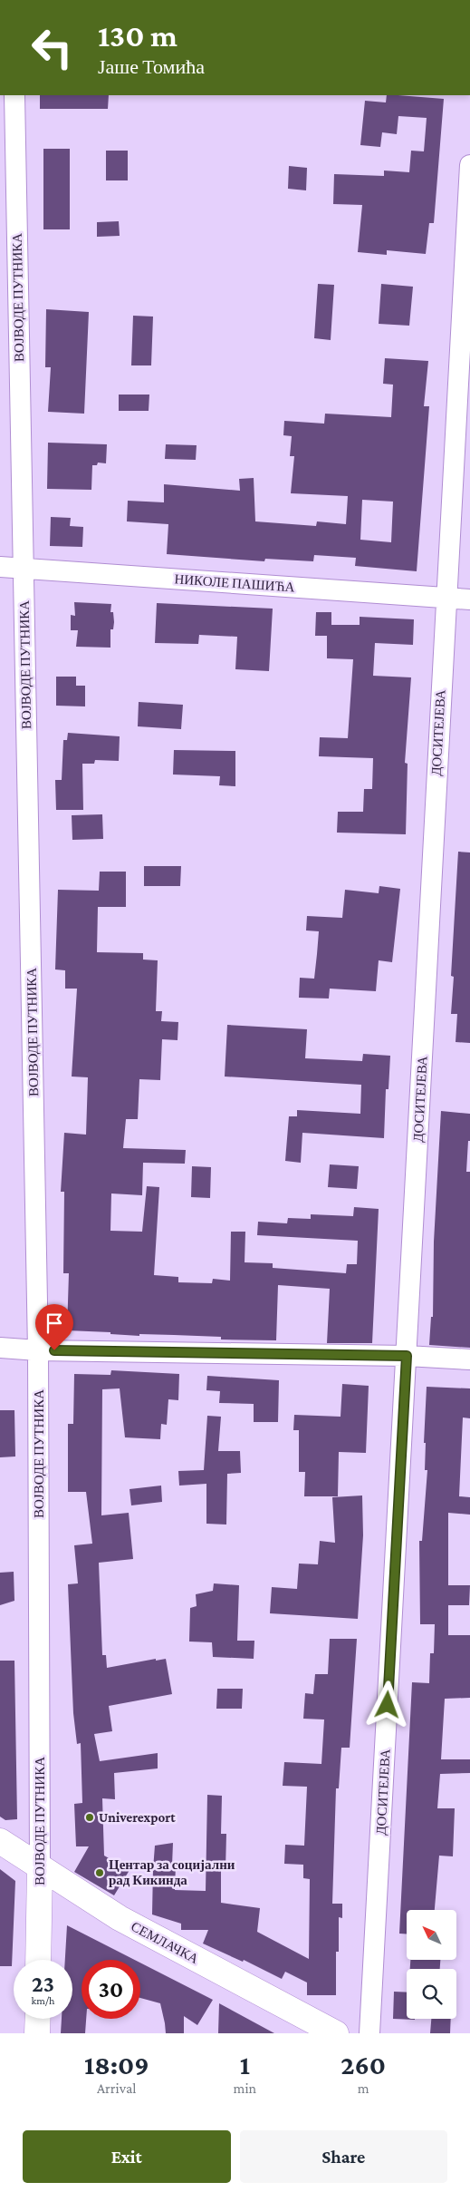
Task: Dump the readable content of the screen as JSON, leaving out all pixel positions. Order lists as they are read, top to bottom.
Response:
{
  "streets": {
    "main road": ["ВОЈВОДЕ ПУТНИКА", "СЕМЛАЧКА"],
    "street": ["НИКОЛЕ ПАШИЋА", "ДОСИТЕЈЕВА"]
  },
  "crossings": [
    ["ВОЈВОДЕ ПУТНИКА", "НИКОЛЕ ПАШИЋА"],
    ["ВОЈВОДЕ ПУТНИКА", "СЕМЛАЧКА"],
    ["НИКОЛЕ ПАШИЋА", "ДОСИТЕЈЕВА"]
  ],
  "places": ["Univerexport", "Центар за социјални рад Кикинда"],
  "north": "top left",
  "page": {
    "turn": ["130 m", "Јаше Томића"],
    "speed": "23 km/h",
    "limit": "30",
    "eta": [
      "18:09",
      "Arrival",
      "1",
      "min",
      "260",
      "m"
    ],
    "buttons": ["Exit", "Share"]
  }
}
